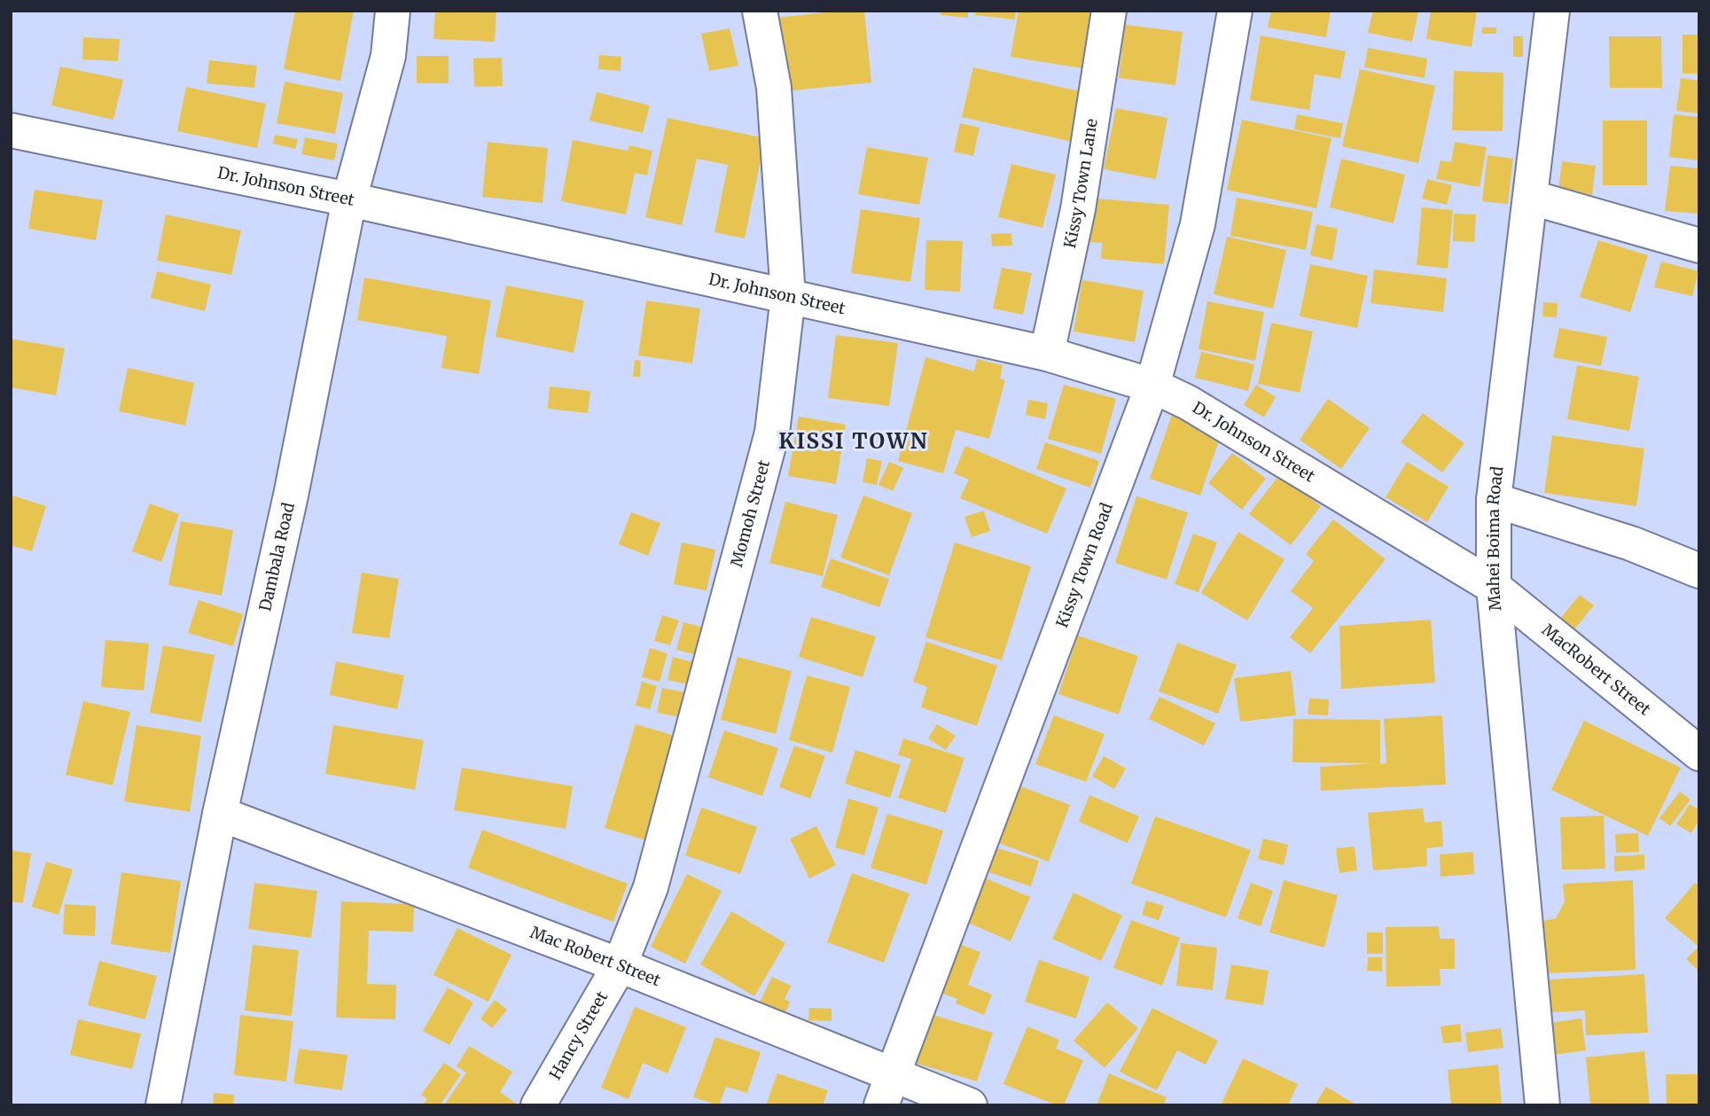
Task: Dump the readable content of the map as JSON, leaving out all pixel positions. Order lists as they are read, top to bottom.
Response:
{
  "streets": {
    "street": [
      "Kissy Town Lane",
      "Dr. Johnson Street",
      "Momoh Street",
      "Mahei Boima Road",
      "Dambala Road",
      "Kissy Town Road",
      "MacRobert Street",
      "Mac Robert Street",
      "Hancy Street"
    ]
  },
  "crossings": [
    ["Kissy Town Lane", "Dr. Johnson Street"],
    ["Dr. Johnson Street", "Momoh Street"],
    ["Dr. Johnson Street", "Mahei Boima Road"],
    ["Dr. Johnson Street", "Dambala Road"],
    ["Dr. Johnson Street", "Kissy Town Road"],
    ["Dr. Johnson Street", "MacRobert Street"],
    ["Momoh Street", "Mac Robert Street"],
    ["Momoh Street", "Hancy Street"],
    ["Mahei Boima Road", "MacRobert Street"],
    ["Dambala Road", "Mac Robert Street"],
    ["Kissy Town Road", "Mac Robert Street"],
    ["Mac Robert Street", "Hancy Street"]
  ],
  "districts": ["KISSI TOWN"]
}
